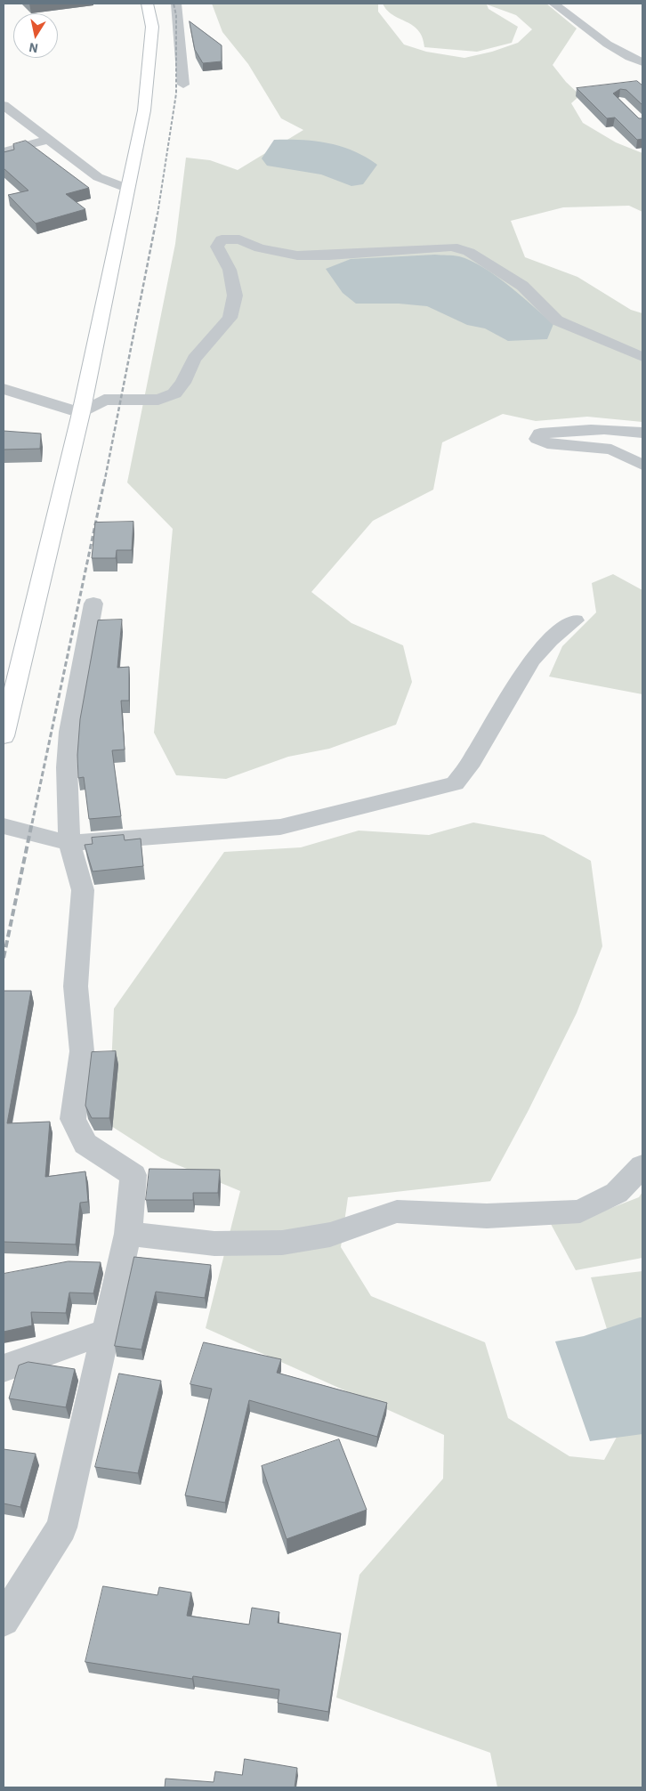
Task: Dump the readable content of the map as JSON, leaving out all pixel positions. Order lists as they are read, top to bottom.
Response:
{
  "north": "bottom"
}
